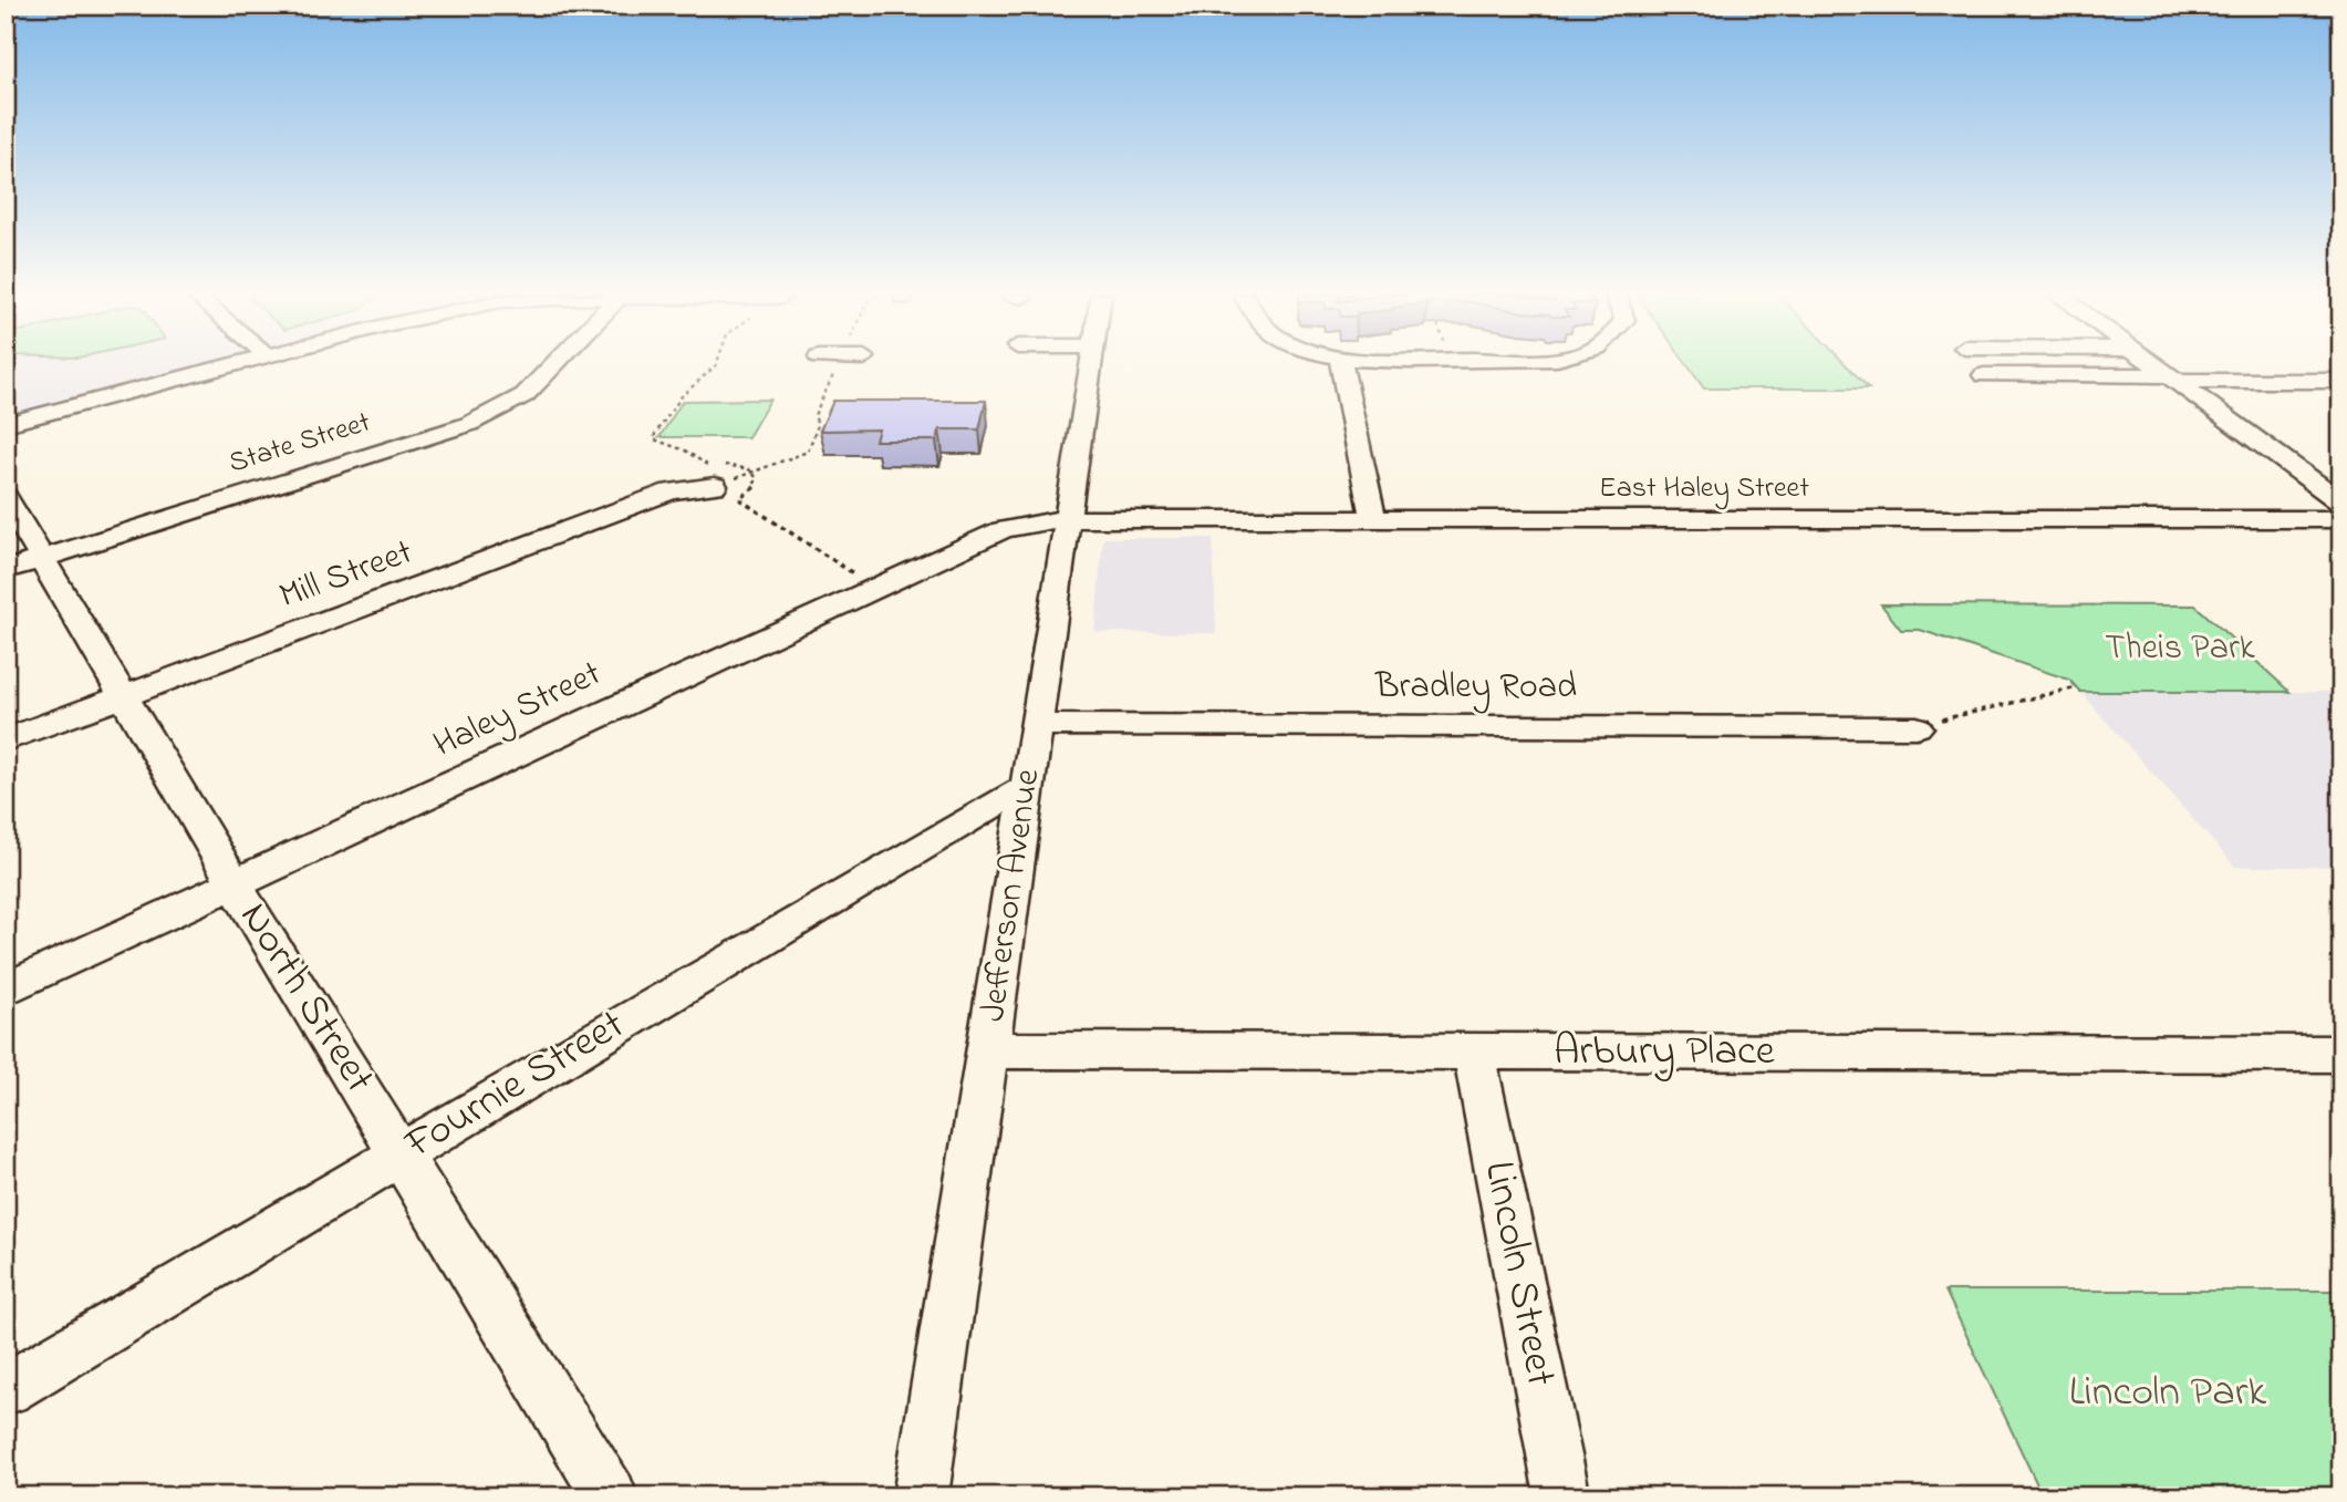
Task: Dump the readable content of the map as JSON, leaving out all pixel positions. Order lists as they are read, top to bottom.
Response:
{
  "streets": {
    "street": [
      "State Street",
      "East Haley Street",
      "Mill Street",
      "Bradley Road",
      "Haley Street",
      "Jefferson Avenue",
      "North Street",
      "Arbury Place",
      "Fournie Street",
      "Lincoln Street"
    ]
  },
  "crossings": [
    ["State Street", "North Street"],
    ["East Haley Street", "Haley Street"],
    ["East Haley Street", "Jefferson Avenue"],
    ["Mill Street", "North Street"],
    ["Bradley Road", "Jefferson Avenue"],
    ["Haley Street", "Jefferson Avenue"],
    ["Haley Street", "North Street"],
    ["Jefferson Avenue", "Arbury Place"],
    ["Jefferson Avenue", "Fournie Street"],
    ["North Street", "Fournie Street"],
    ["Arbury Place", "Lincoln Street"]
  ],
  "parks": ["Theis Park", "Lincoln Park"]
}
